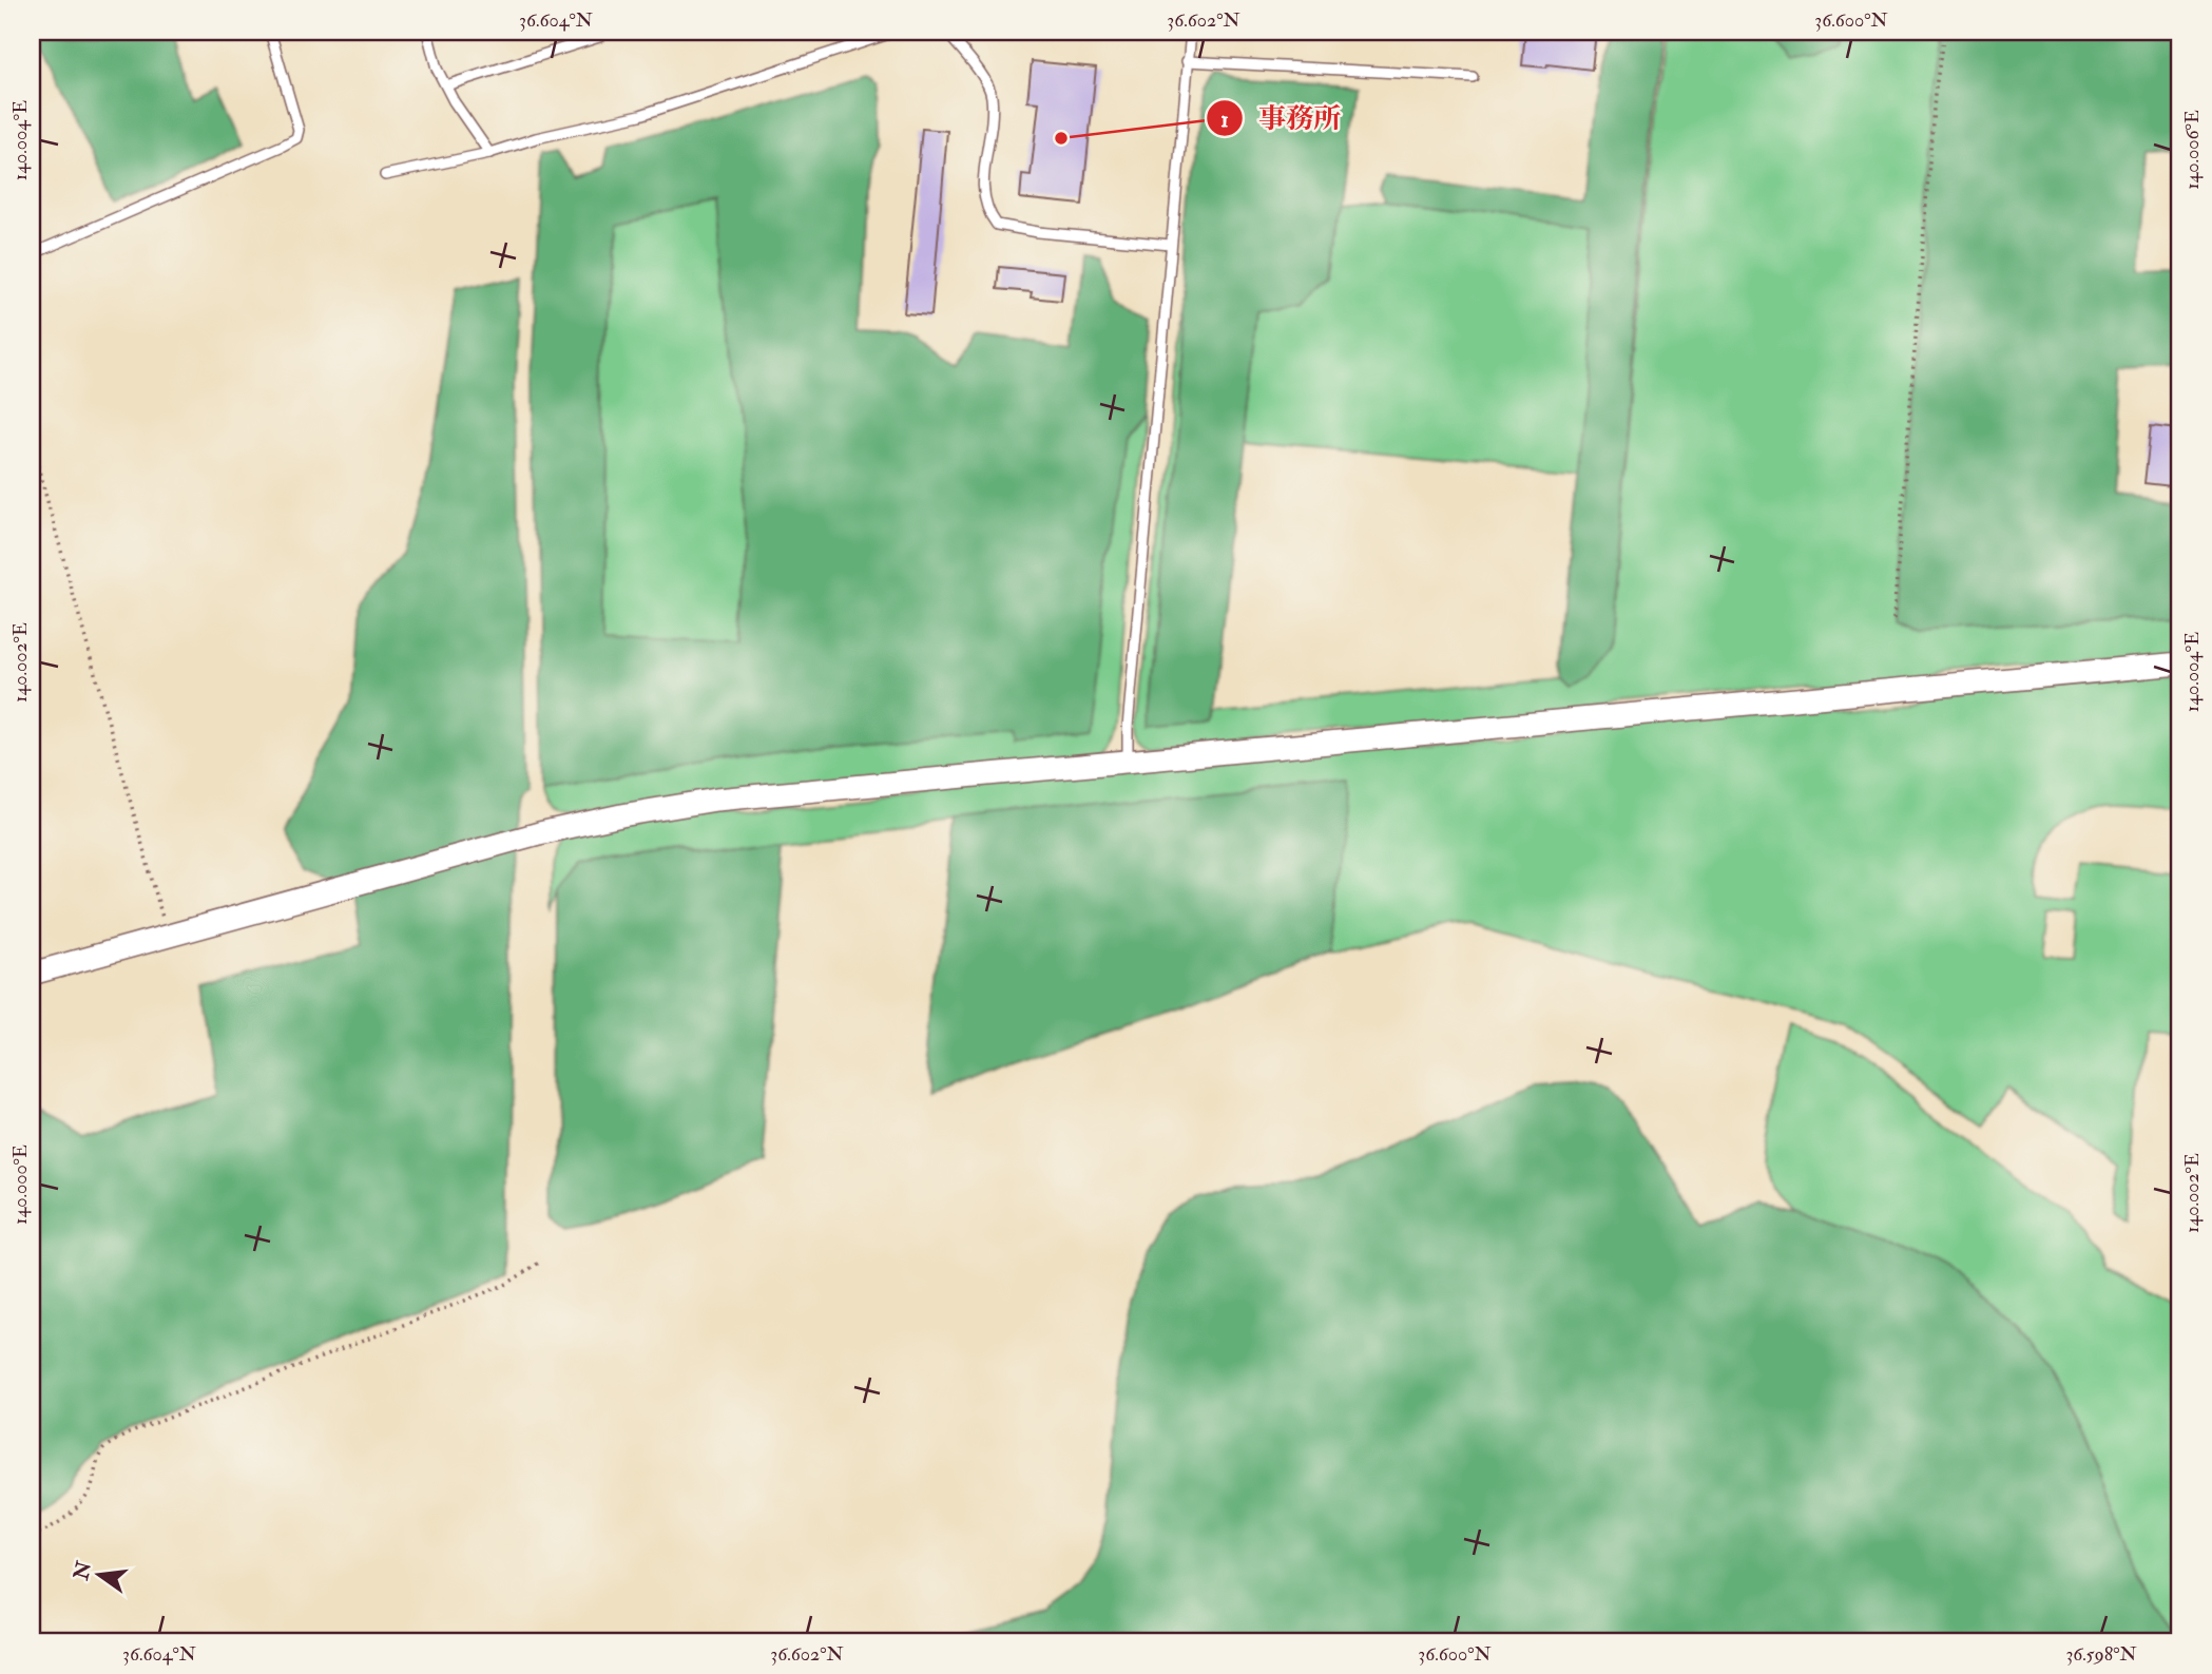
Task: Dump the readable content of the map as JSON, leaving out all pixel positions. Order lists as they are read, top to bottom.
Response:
{
  "places": ["事務所"],
  "north": "left",
  "coordinates": [
    "36.604°N",
    "36.602°N",
    "36.600°N",
    "140.004°E",
    "140.006°E",
    "140.002°E",
    "140.000°E",
    "36.598°N"
  ]
}
